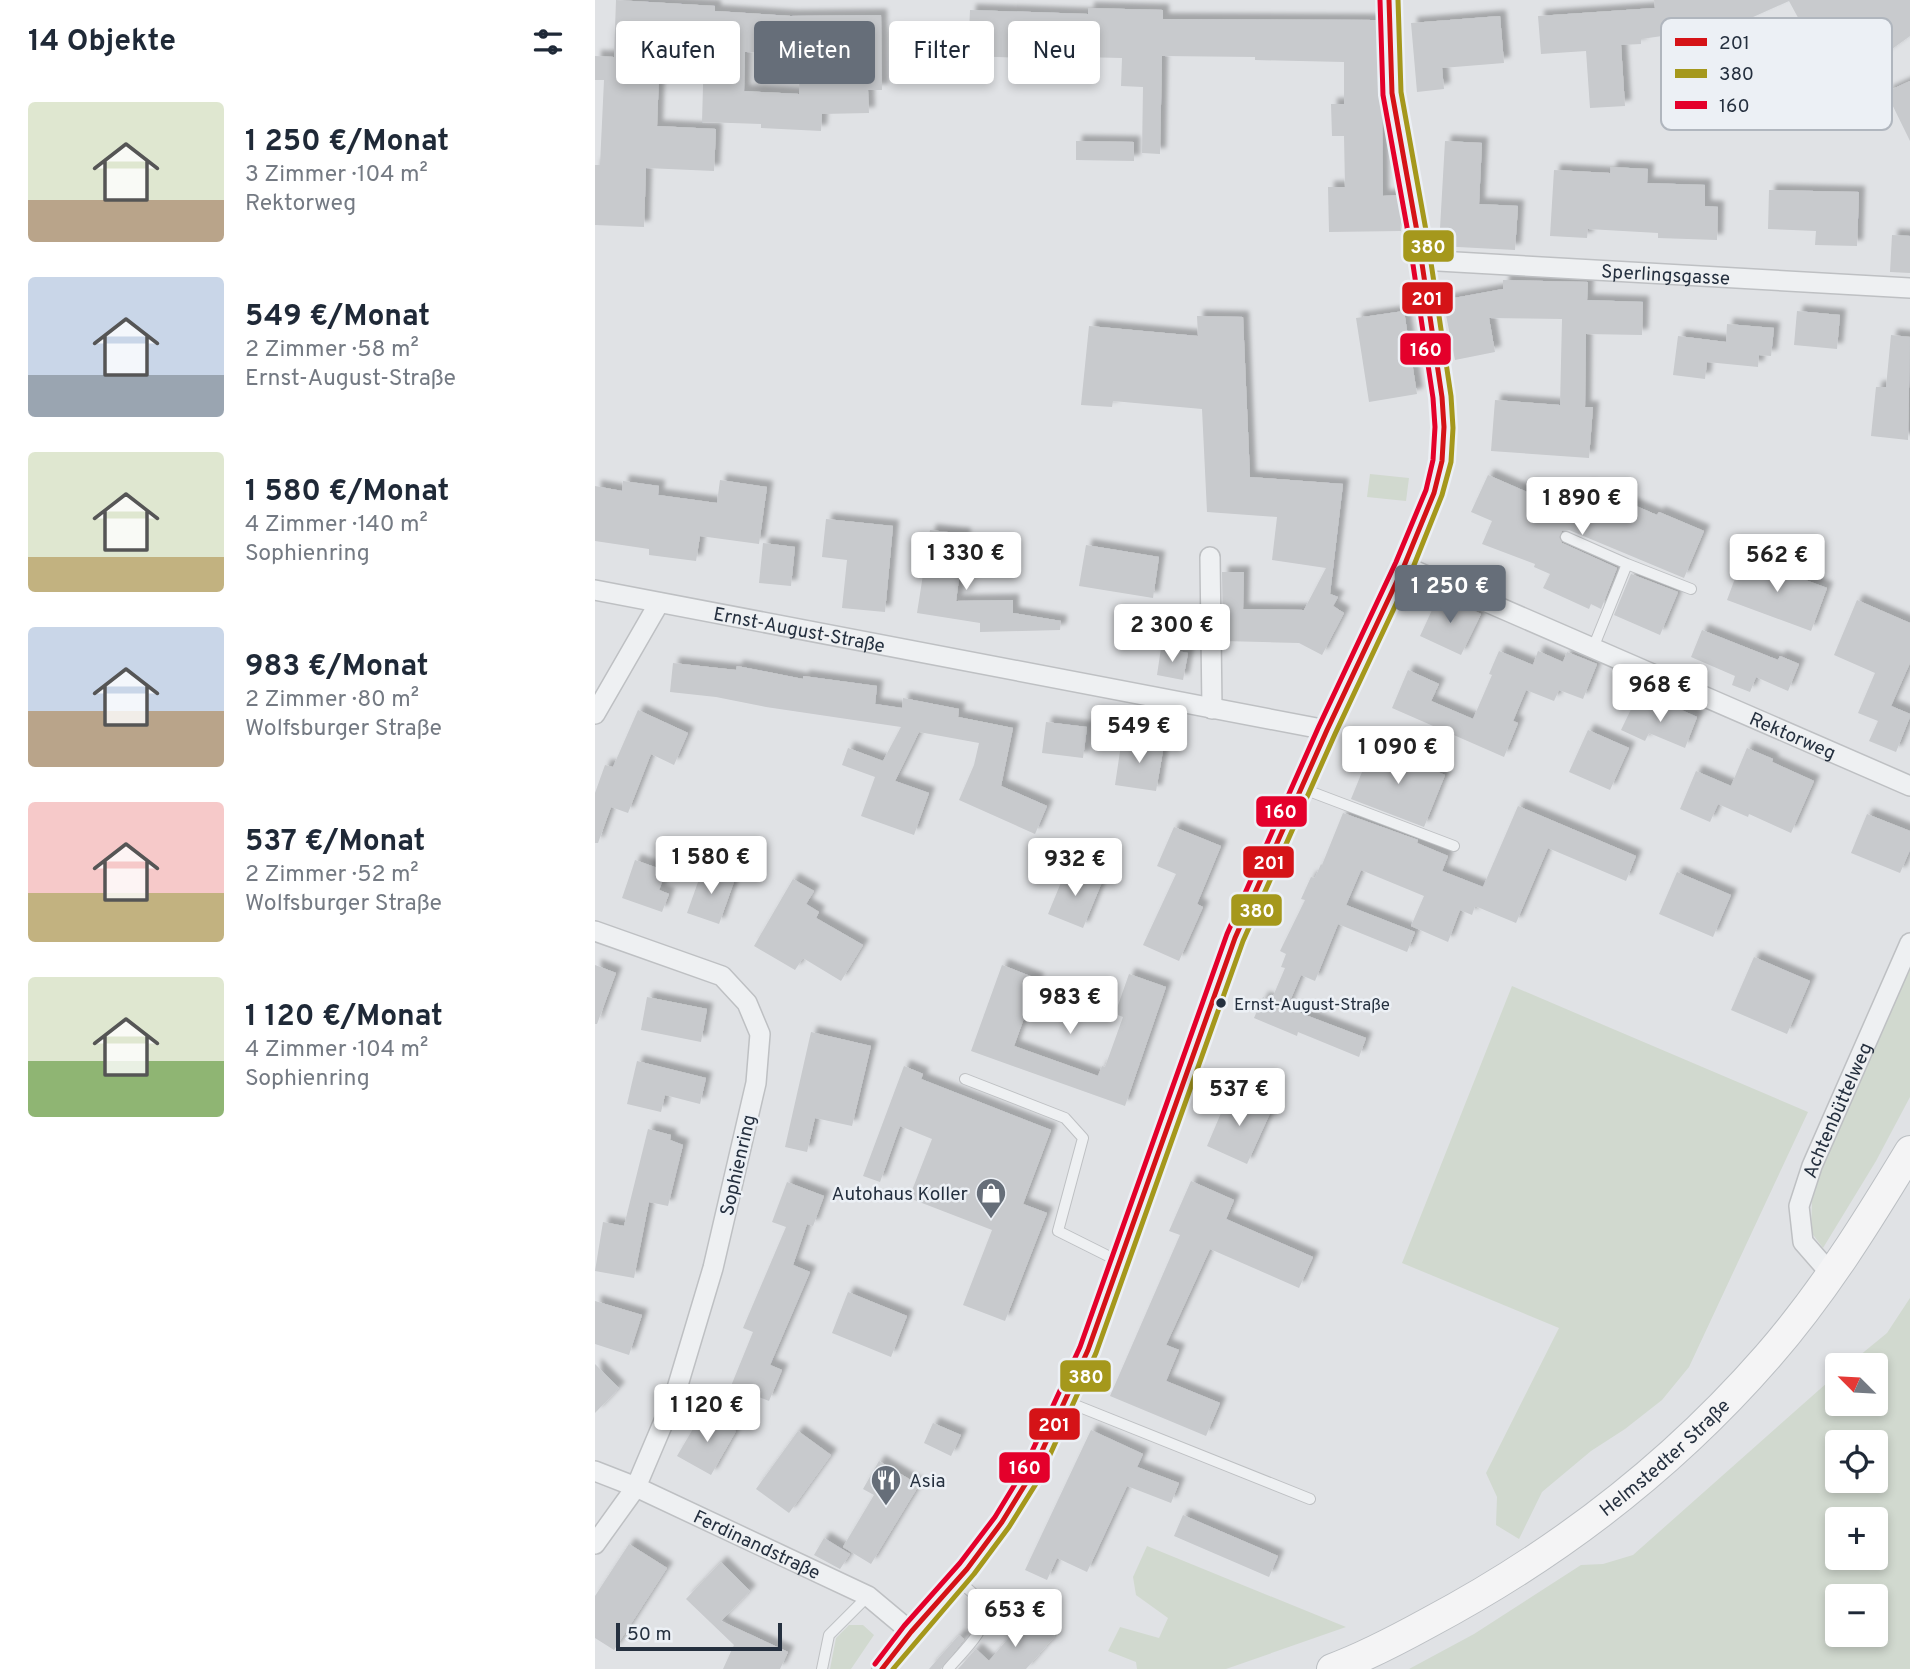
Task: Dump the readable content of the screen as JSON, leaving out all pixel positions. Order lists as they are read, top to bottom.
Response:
{
  "streets": {
    "main road": ["Helmstedter Straße"],
    "street": [
      "Sperlingsgasse",
      "Ernst-August-Straße",
      "Rektorweg",
      "Achtenbüttelweg",
      "Sophienring",
      "Ferdinandstraße"
    ]
  },
  "crossings": [
    ["Achtenbüttelweg", "Helmstedter Straße"],
    ["Sophienring", "Ferdinandstraße"]
  ],
  "places": {
    "other": ["Ernst-August-Straße"],
    "shop": ["Autohaus Koller"],
    "restaurant": ["Asia"]
  },
  "lines": ["transit line 201", "transit line 380", "transit line 160"],
  "legend": ["201", "380", "160"],
  "scale_bar": "50 m",
  "north": "top left",
  "page": {
    "heading": "14 Objekte",
    "chip": [
      "Kaufen",
      "Mieten",
      "Filter",
      "Neu"
    ],
    "list": [
      {
        "name": "1 250 €/Monat",
        "note": "3 Zimmer · 104 m² · Rektorweg"
      },
      {
        "name": "549 €/Monat",
        "note": "2 Zimmer · 58 m² · Ernst-August-Straße"
      },
      {
        "name": "1 580 €/Monat",
        "note": "4 Zimmer · 140 m² · Sophienring"
      },
      {
        "name": "983 €/Monat",
        "note": "2 Zimmer · 80 m² · Wolfsburger Straße"
      },
      {
        "name": "537 €/Monat",
        "note": "2 Zimmer · 52 m² · Wolfsburger Straße"
      },
      {
        "name": "1 120 €/Monat",
        "note": "4 Zimmer · 104 m² · Sophienring"
      }
    ],
    "price": [
      "1 890 €",
      "1 330 €",
      "562 €",
      "1 250 €",
      "2 300 €",
      "968 €",
      "549 €",
      "1 090 €",
      "1 580 €",
      "932 €",
      "983 €",
      "537 €",
      "1 120 €",
      "653 €"
    ],
    "map_buttons": ["+", "−"],
    "scale": "50 m"
  }
}
